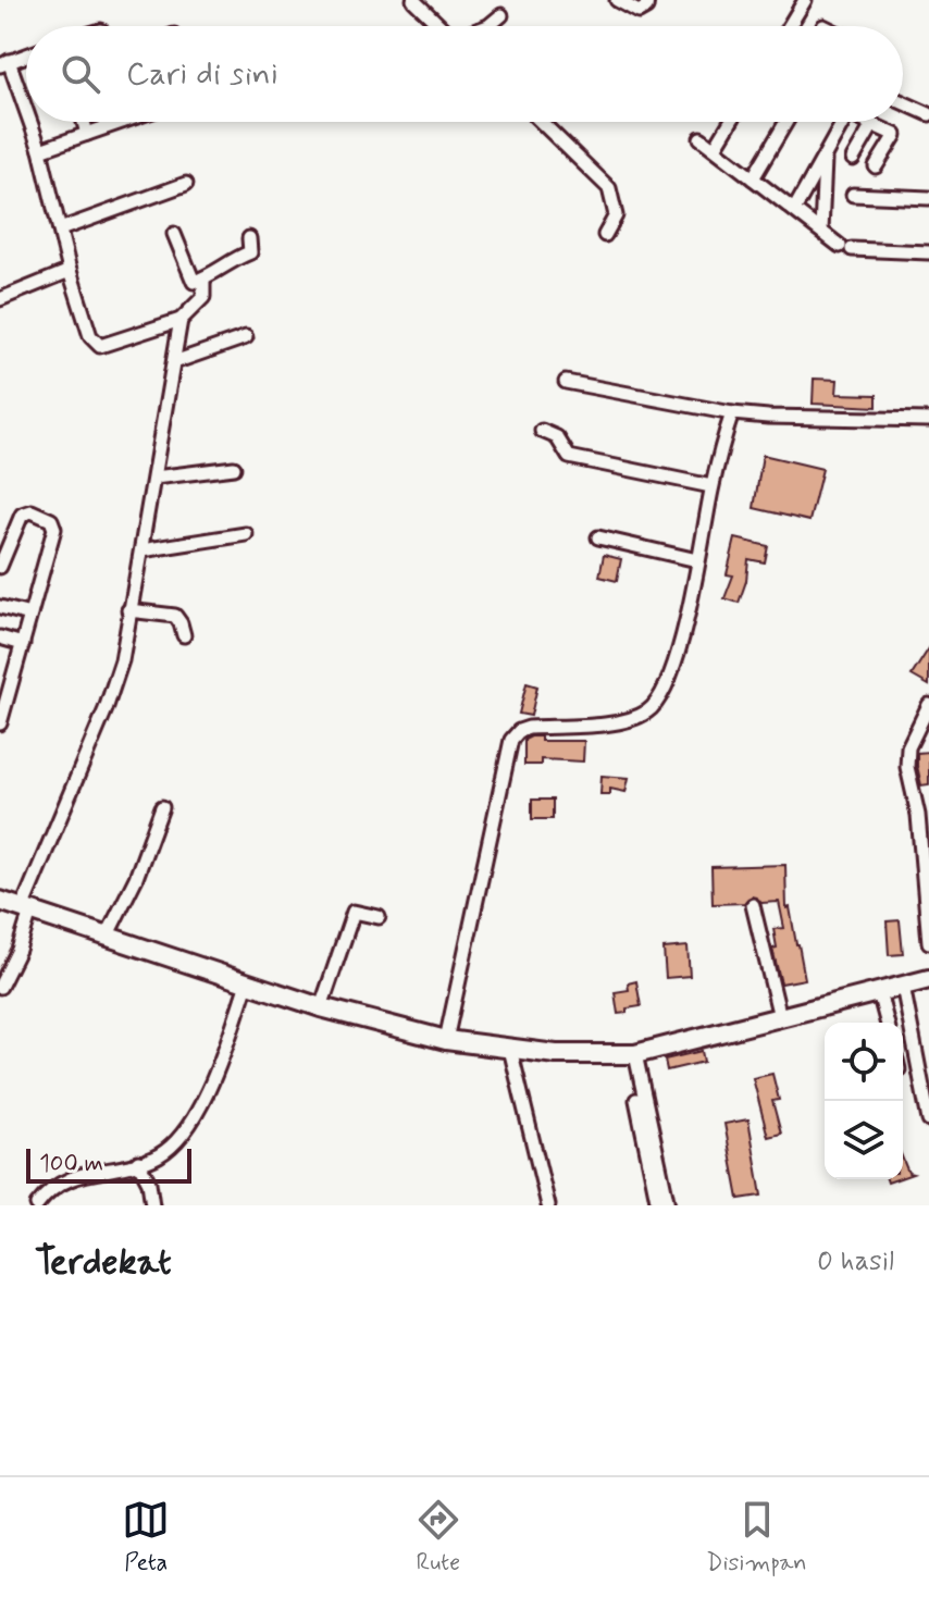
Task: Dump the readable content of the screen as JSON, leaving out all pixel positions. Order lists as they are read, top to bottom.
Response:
{
  "scale_bar": "100 m",
  "page": {
    "search": "Cari di sini",
    "scale": "100 m",
    "heading": ["Terdekat", "0 hasil"],
    "nav": ["Peta", "Rute", "Disimpan"]
  }
}
